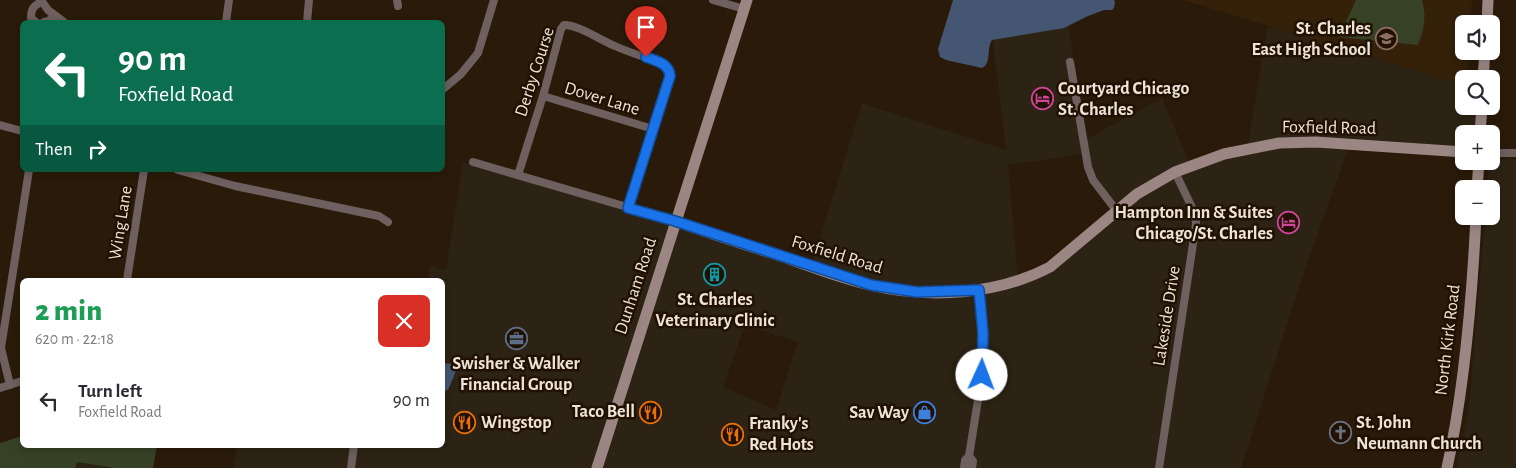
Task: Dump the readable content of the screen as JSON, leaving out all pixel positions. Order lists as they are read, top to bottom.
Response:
{
  "streets": {
    "street": [
      "Derby Course",
      "Dover Lane",
      "Foxfield Road",
      "Wing Lane",
      "Dunham Road",
      "Lakeside Drive",
      "North Kirk Road"
    ]
  },
  "crossings": [
    ["Derby Course", "Dover Lane"],
    ["Derby Course", "Foxfield Road"],
    ["Foxfield Road", "Dunham Road"],
    ["Foxfield Road", "Lakeside Drive"]
  ],
  "places": {
    "school or university": ["St. Charles East High School"],
    "hotel": ["Courtyard Chicago St. Charles", "Hampton Inn & Suites Chicago/St. Charles"],
    "building": ["St. Charles Veterinary Clinic"],
    "office": ["Swisher & Walker Financial Group"],
    "restaurant": ["Taco Bell", "Wingstop", "Franky's Red Hots"],
    "shop": ["Sav Way"],
    "church": ["St. John Neumann Church"]
  },
  "page": {
    "map_buttons": ["+", "−"],
    "turn": ["90 m", "Foxfield Road"],
    "then": "Then",
    "heading": ["2 min", "620 m · 22:18"],
    "list": [
      {
        "name": "Turn left",
        "note": "Foxfield Road",
        "value": "90 m"
      }
    ]
  }
}
